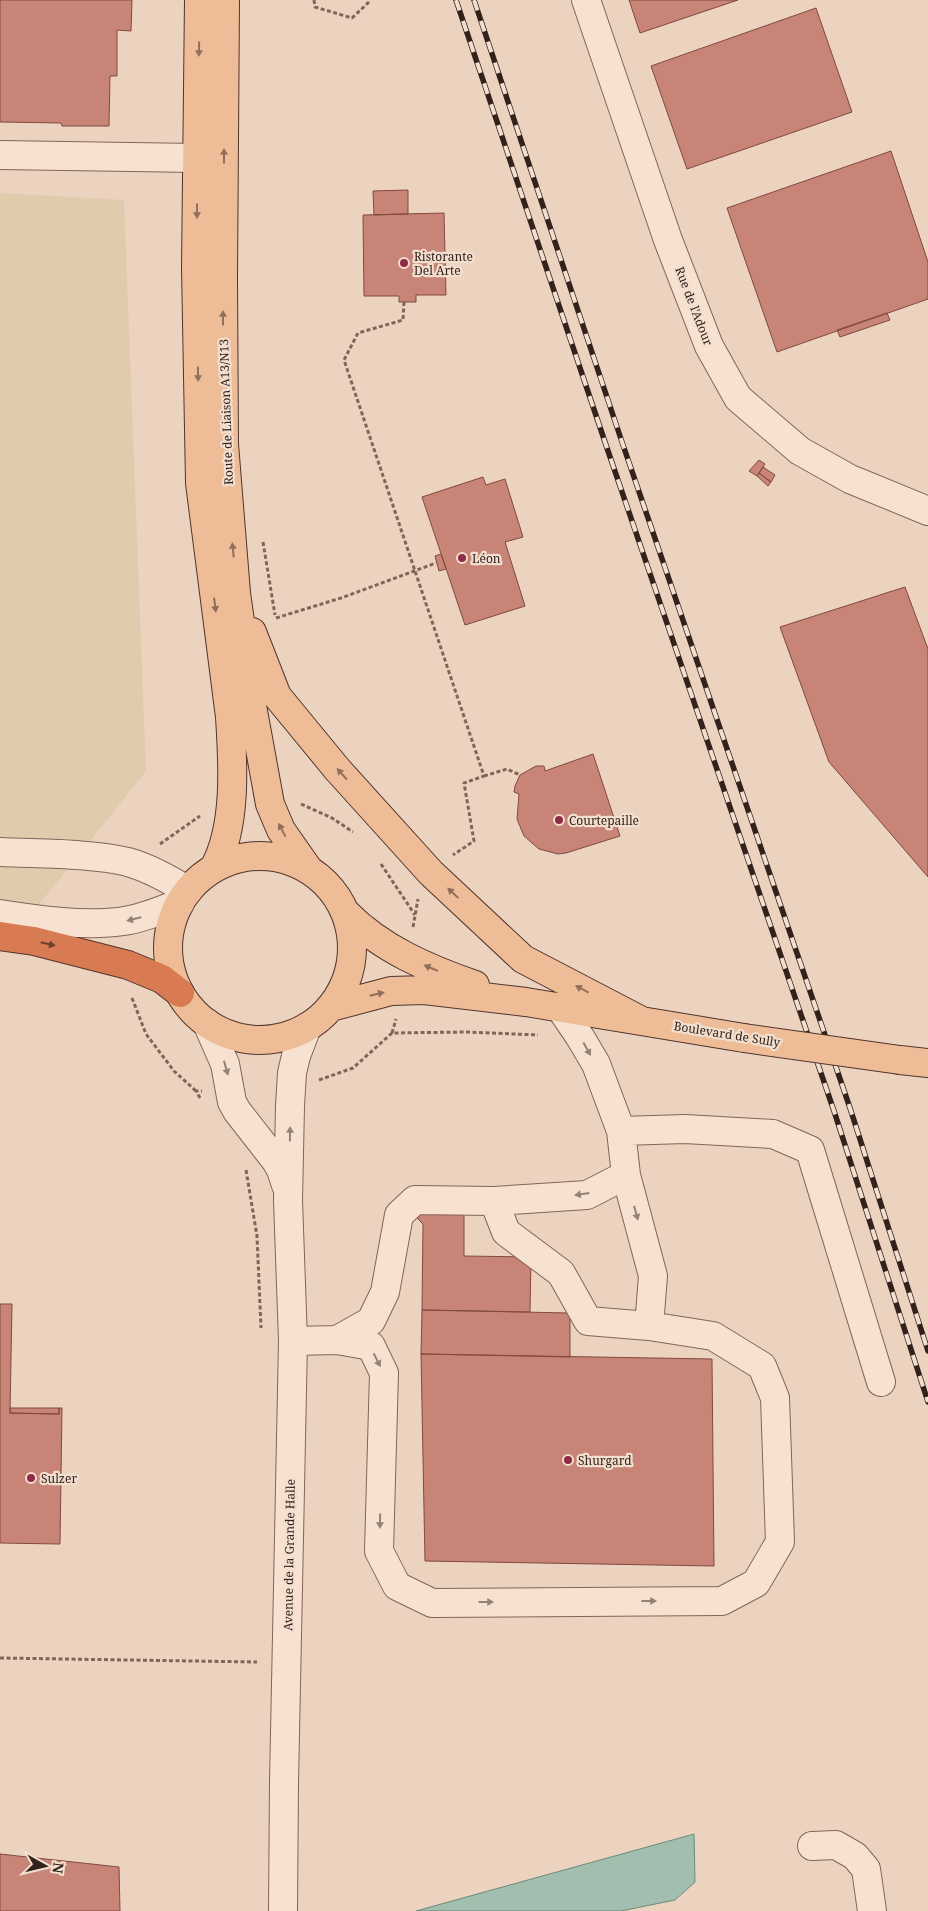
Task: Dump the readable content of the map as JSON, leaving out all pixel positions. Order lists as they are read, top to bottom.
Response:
{
  "streets": {
    "main road": ["Route de Liaison A13/N13", "Boulevard de Sully"],
    "street": ["Rue de l'Adour", "Avenue de la Grande Halle"]
  },
  "places": [
    "Ristorante Del Arte",
    "Léon",
    "Courtepaille",
    "Shurgard",
    "Sulzer"
  ],
  "north": "right"
}
